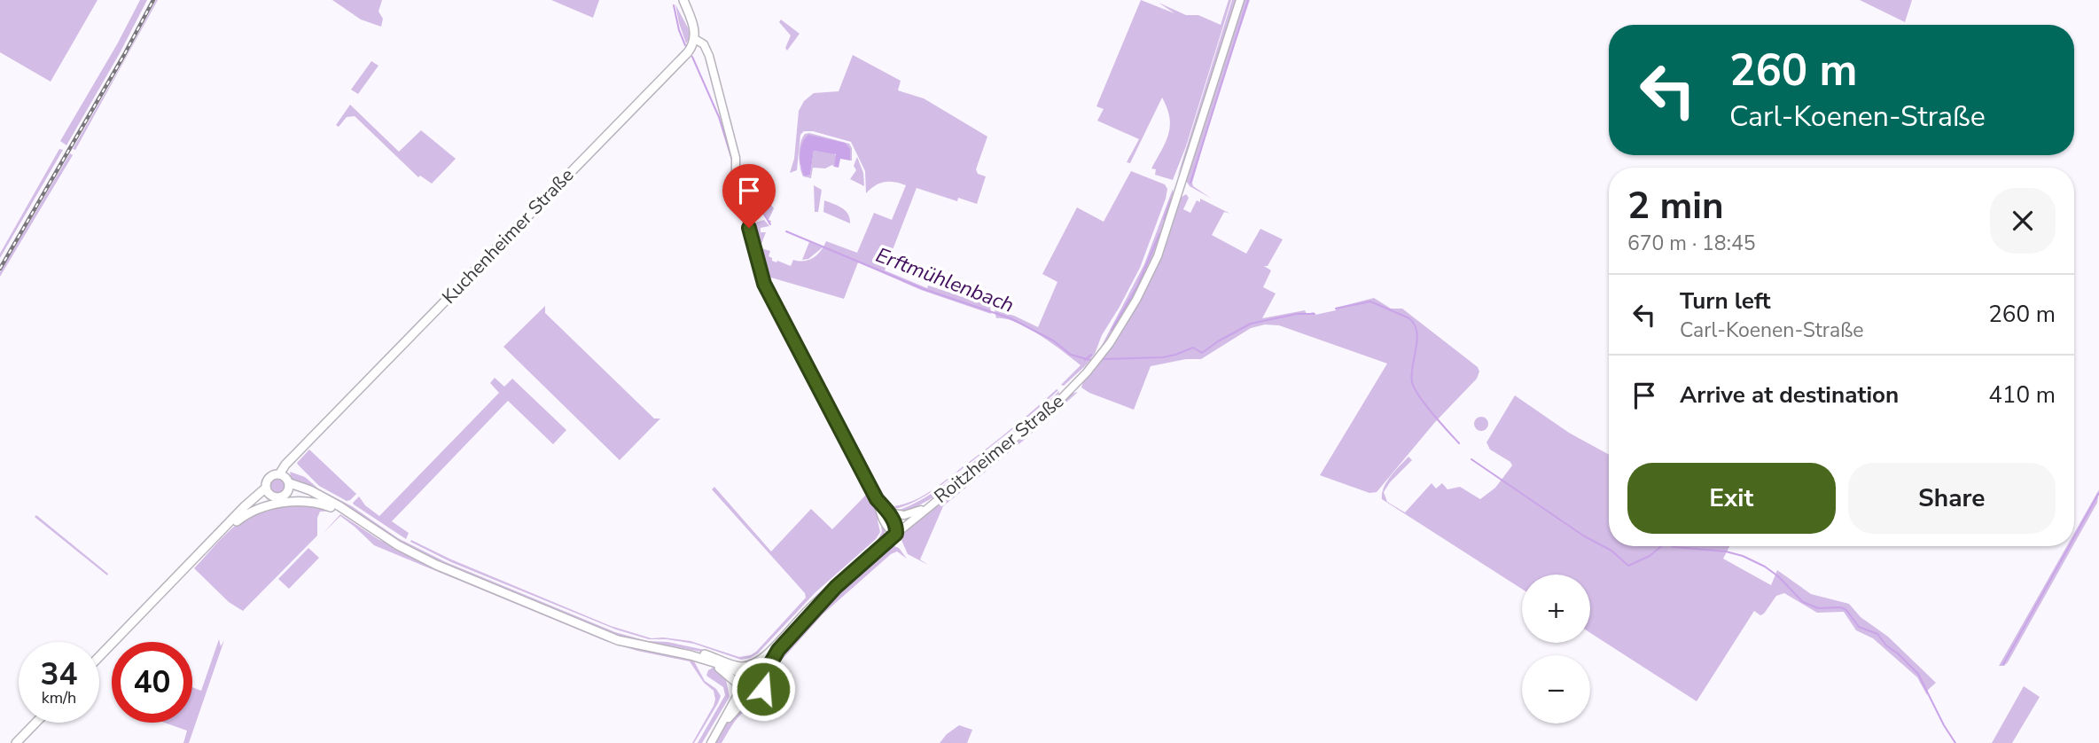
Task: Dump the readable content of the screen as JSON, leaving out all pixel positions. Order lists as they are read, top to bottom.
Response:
{
  "streets": {
    "main road": ["Kuchenheimer Straße"],
    "street": ["Roitzheimer Straße"]
  },
  "water": ["Erftmühlenbach"],
  "page": {
    "turn": ["260 m", "Carl-Koenen-Straße"],
    "heading": ["2 min", "670 m · 18:45"],
    "list": [
      {
        "name": "Turn left",
        "note": "Carl-Koenen-Straße",
        "value": "260 m"
      },
      {
        "name": "Arrive at destination",
        "value": "410 m"
      }
    ],
    "buttons": ["Exit", "Share"],
    "map_buttons": ["+", "−"],
    "speed": "34 km/h",
    "limit": "40"
  }
}
